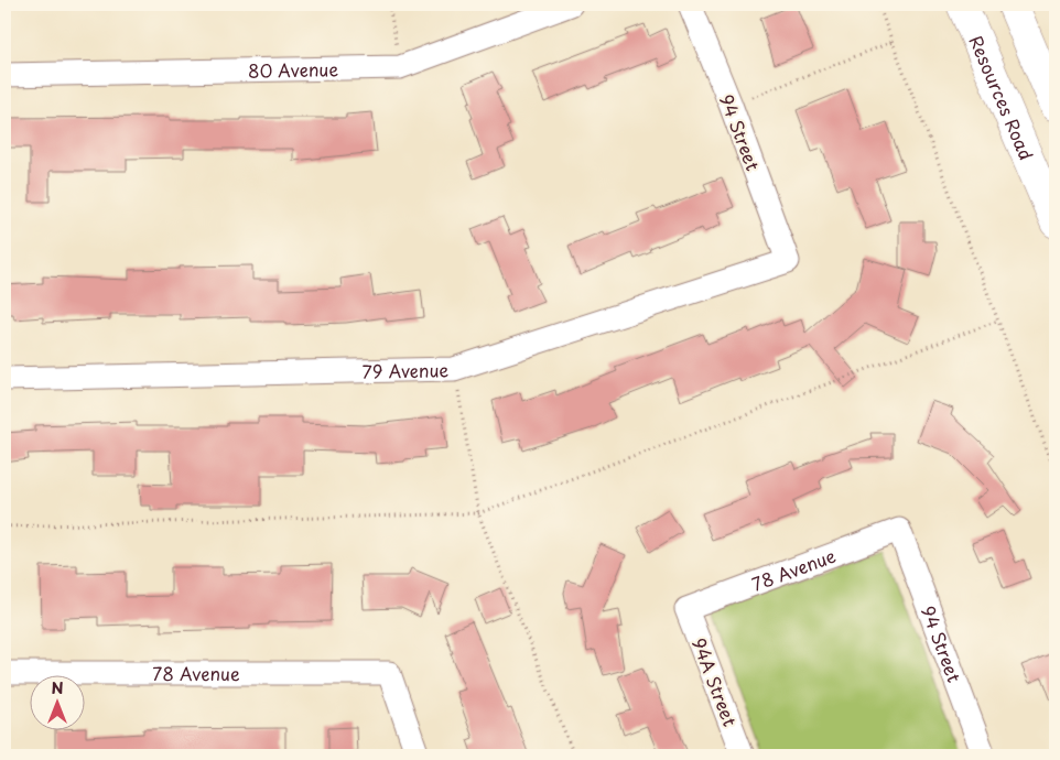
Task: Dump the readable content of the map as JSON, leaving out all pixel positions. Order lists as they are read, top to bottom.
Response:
{
  "streets": {
    "main road": ["Resources Road"],
    "street": [
      "80 Avenue",
      "94 Street",
      "79 Avenue",
      "78 Avenue",
      "94A Street"
    ]
  },
  "crossings": [
    ["94 Street", "79 Avenue"],
    ["94 Street", "78 Avenue"],
    ["78 Avenue", "94A Street"]
  ],
  "north": "top"
}
